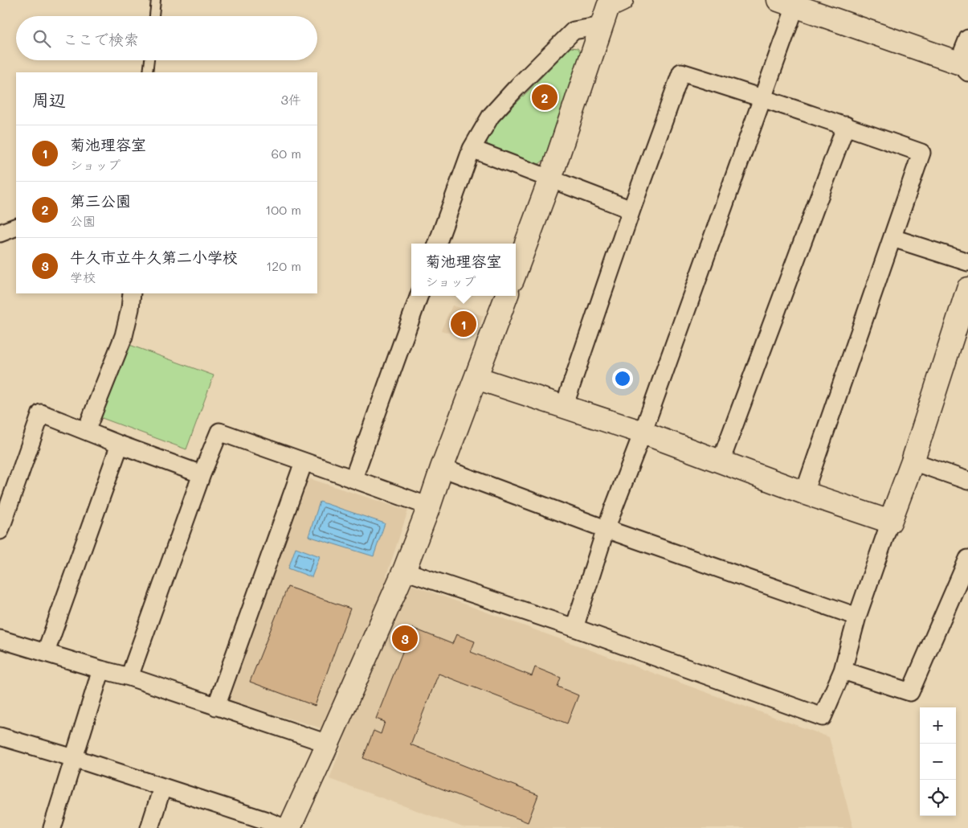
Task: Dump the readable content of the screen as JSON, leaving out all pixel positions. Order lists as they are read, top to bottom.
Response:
{
  "page": {
    "search": "ここで検索",
    "heading": ["周辺", "3件"],
    "pins": ["2", "1", "3"],
    "list": [
      {
        "mark": "1",
        "name": "菊池理容室",
        "note": "ショップ",
        "value": "60 m"
      },
      {
        "mark": "2",
        "name": "第三公園",
        "note": "公園",
        "value": "100 m"
      },
      {
        "mark": "3",
        "name": "牛久市立牛久第二小学校",
        "note": "学校",
        "value": "120 m"
      }
    ],
    "popup": ["菊池理容室", "ショップ"],
    "map_buttons": ["+", "−"]
  }
}
